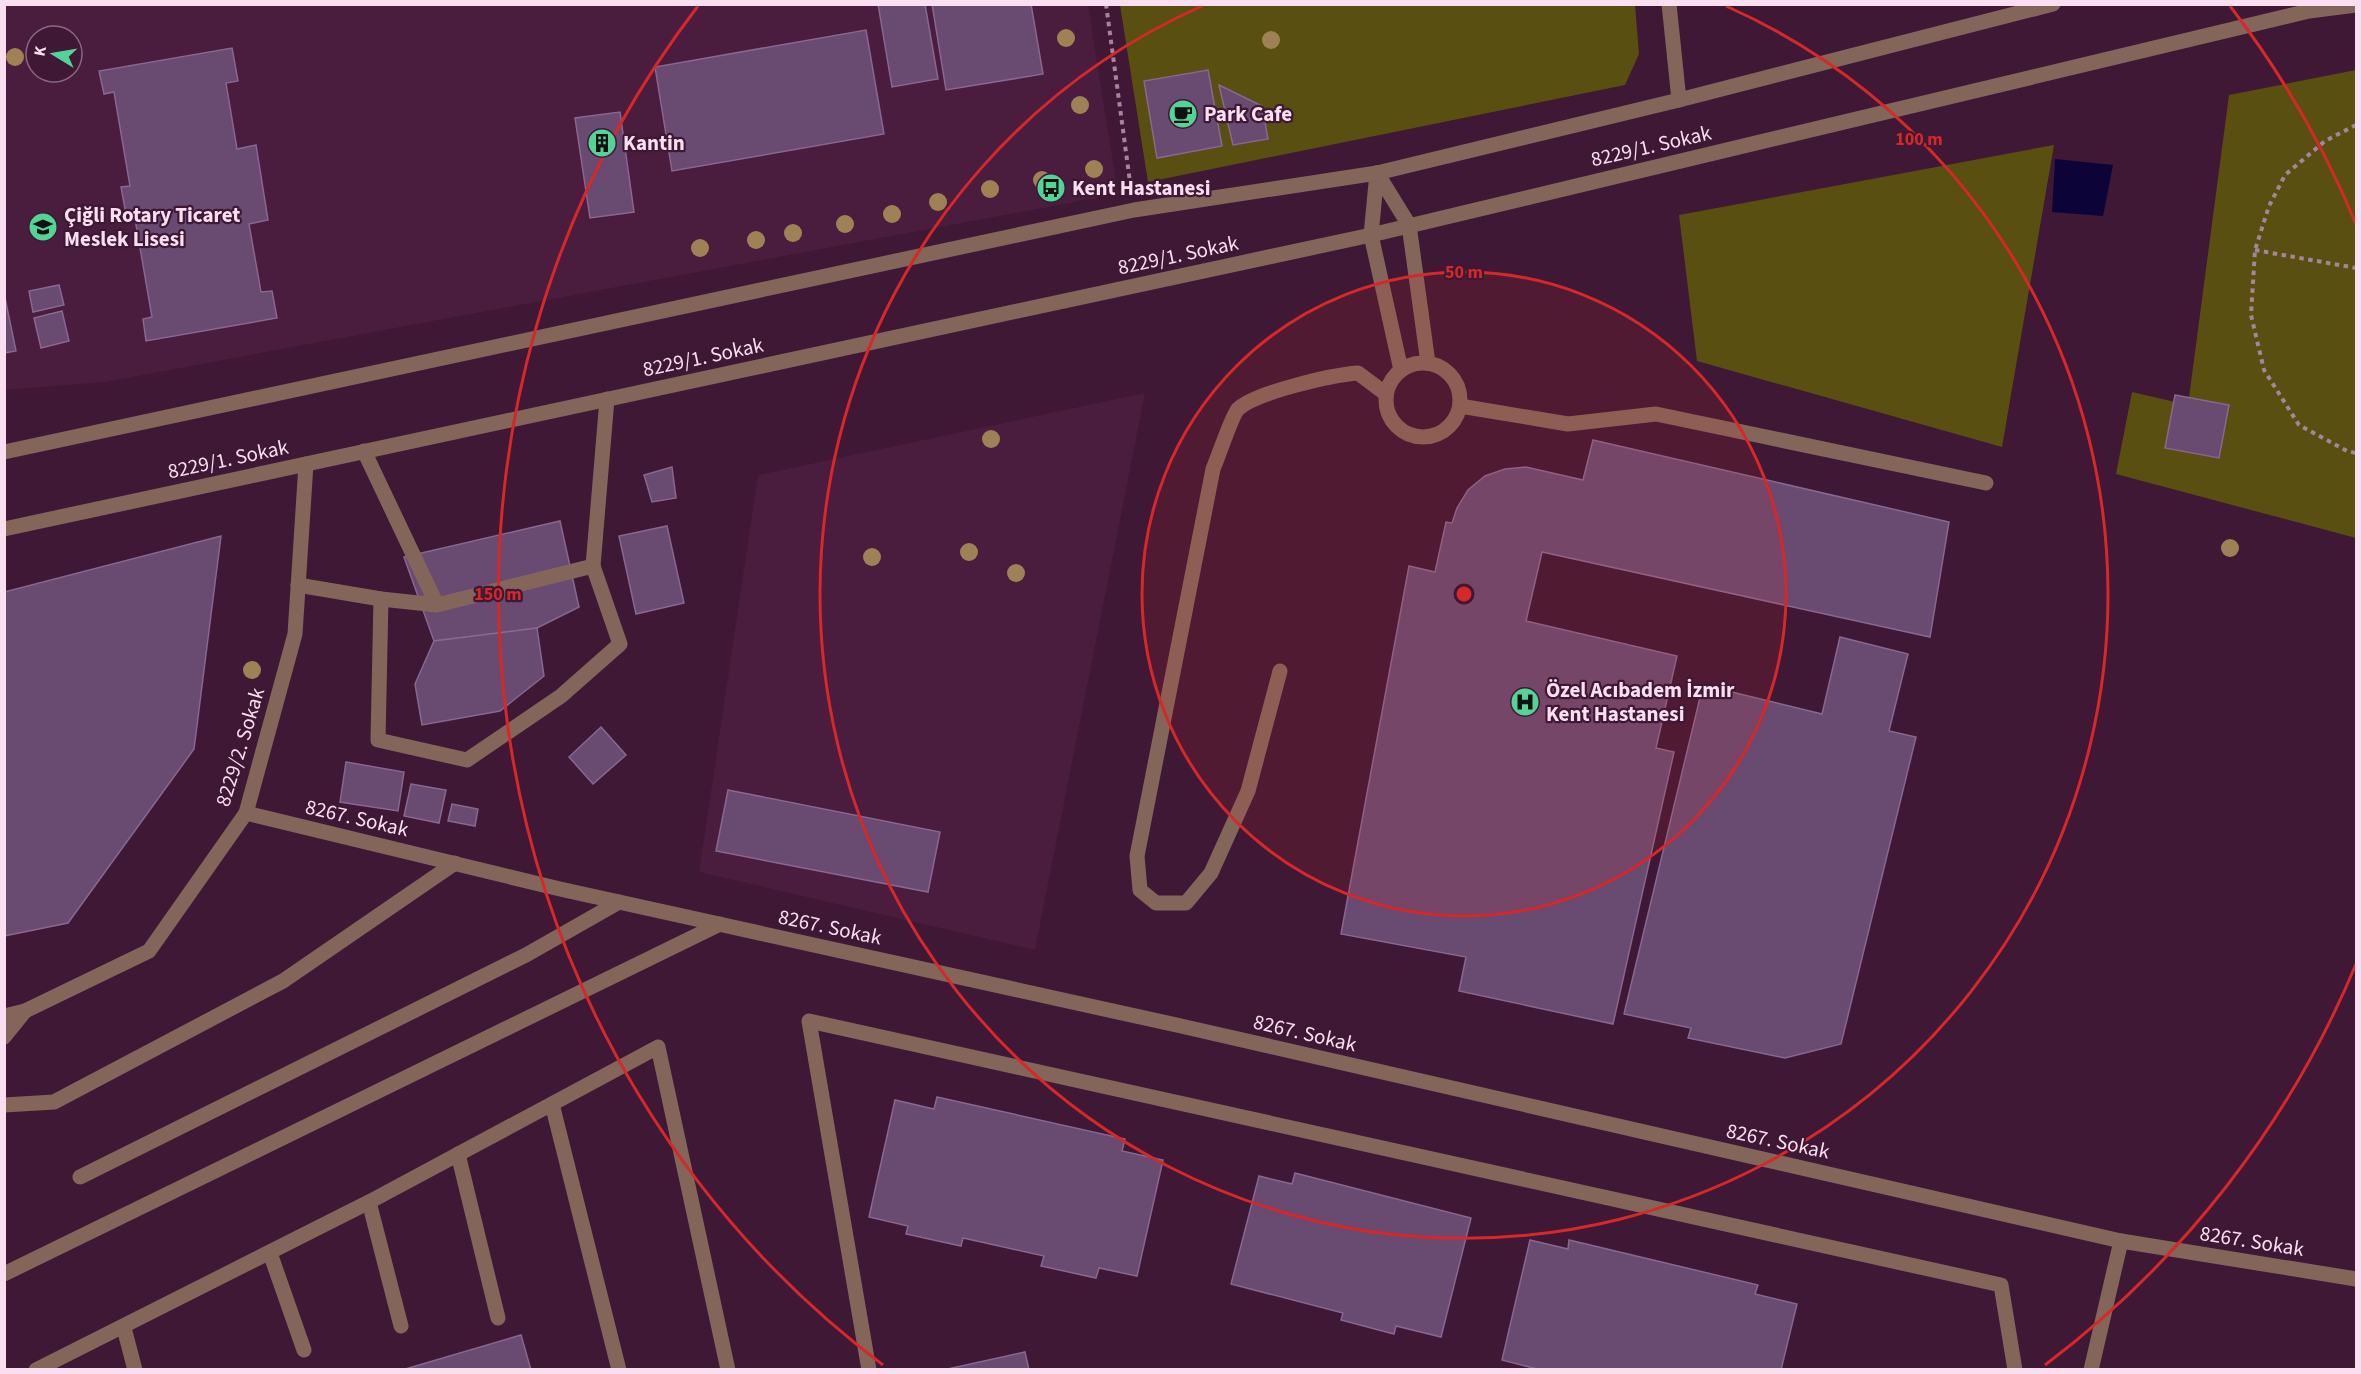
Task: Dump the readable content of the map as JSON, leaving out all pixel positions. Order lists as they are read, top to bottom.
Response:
{
  "streets": {
    "street": ["8229/1. Sokak", "8229/2. Sokak", "8267. Sokak"]
  },
  "crossings": [
    ["8229/1. Sokak", "8229/2. Sokak"],
    ["8229/2. Sokak", "8267. Sokak"]
  ],
  "places": {
    "cafe": ["Park Cafe"],
    "building": ["Kantin"],
    "bus stop": ["Kent Hastanesi"],
    "school or university": ["Çiğli Rotary Ticaret Meslek Lisesi"],
    "hospital": ["Özel Acıbadem İzmir Kent Hastanesi"]
  },
  "north": "left",
  "rings": ["100 m", "50 m", "150 m"]
}
